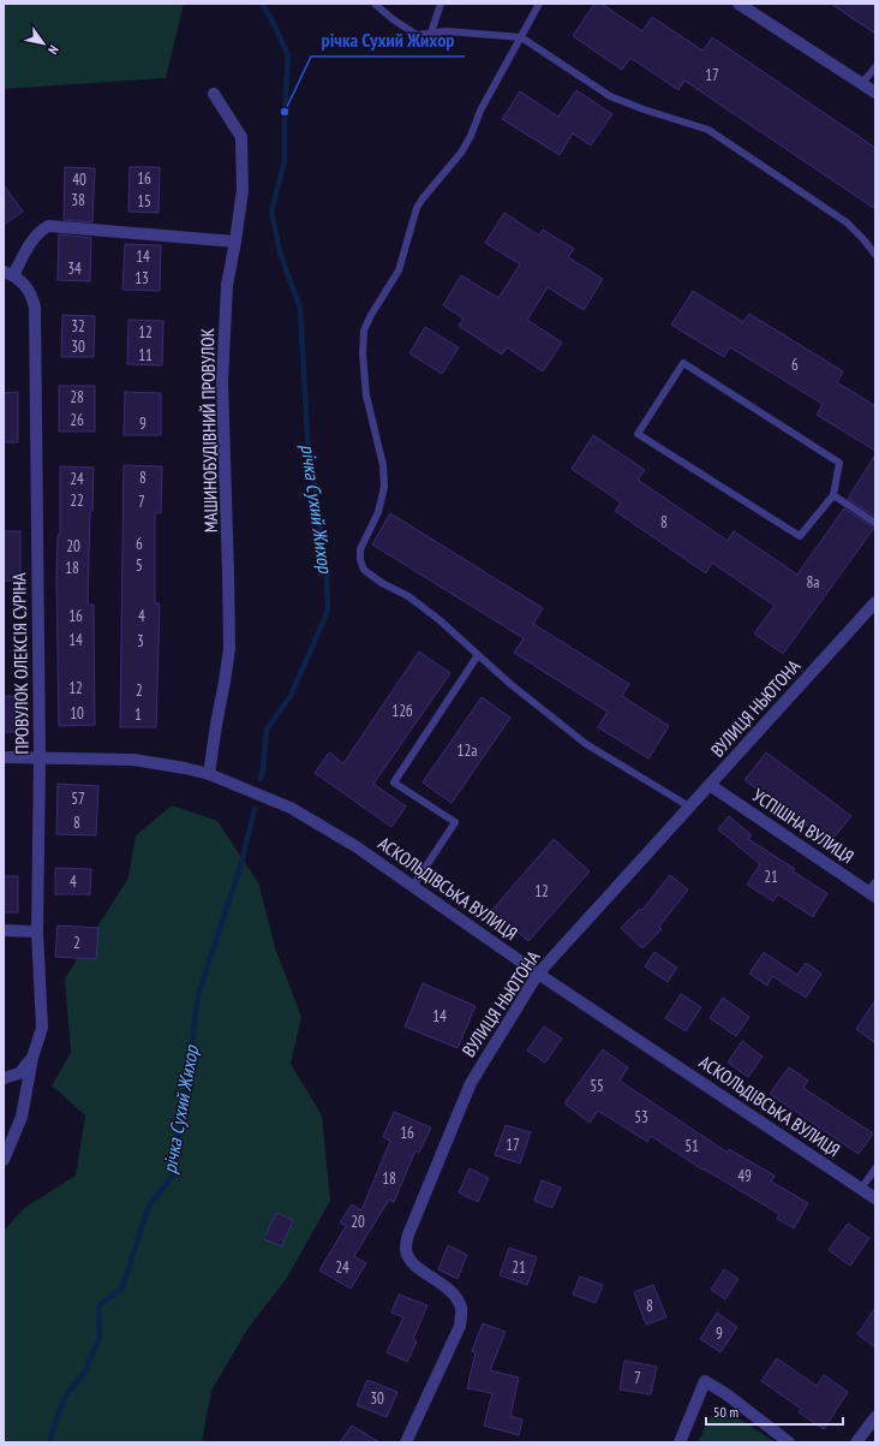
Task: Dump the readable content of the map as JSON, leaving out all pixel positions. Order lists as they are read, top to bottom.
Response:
{
  "streets": {
    "street": [
      "МАШИНОБУДІВНИЙ ПРОВУЛОК",
      "ПРОВУЛОК ОЛЕКСІЯ СУРІНА",
      "ВУЛИЦЯ НЬЮТОНА",
      "УСПІШНА ВУЛИЦЯ",
      "АСКОЛЬДІВСЬКА ВУЛИЦЯ"
    ]
  },
  "crossings": [
    ["МАШИНОБУДІВНИЙ ПРОВУЛОК", "АСКОЛЬДІВСЬКА ВУЛИЦЯ"],
    ["ПРОВУЛОК ОЛЕКСІЯ СУРІНА", "АСКОЛЬДІВСЬКА ВУЛИЦЯ"],
    ["ВУЛИЦЯ НЬЮТОНА", "УСПІШНА ВУЛИЦЯ"],
    ["ВУЛИЦЯ НЬЮТОНА", "АСКОЛЬДІВСЬКА ВУЛИЦЯ"]
  ],
  "water": ["річка Сухий Жихор"],
  "places": ["річка Сухий Жихор"],
  "house_numbers": [
    "17",
    "16",
    "40",
    "38",
    "15",
    "14",
    "34",
    "13",
    "32",
    "12",
    "30",
    "11",
    "6",
    "28",
    "26",
    "9",
    "8",
    "24",
    "22",
    "7",
    "8",
    "6",
    "20",
    "5",
    "18",
    "8а",
    "16",
    "4",
    "14",
    "3",
    "12",
    "2",
    "12б",
    "10",
    "1",
    "12а",
    "57",
    "8",
    "21",
    "4",
    "12",
    "2",
    "14",
    "55",
    "53",
    "16",
    "17",
    "51",
    "49",
    "18",
    "20",
    "24",
    "21",
    "8",
    "9",
    "7",
    "30"
  ],
  "scale_bar": "50 m",
  "north": "bottom right"
}
